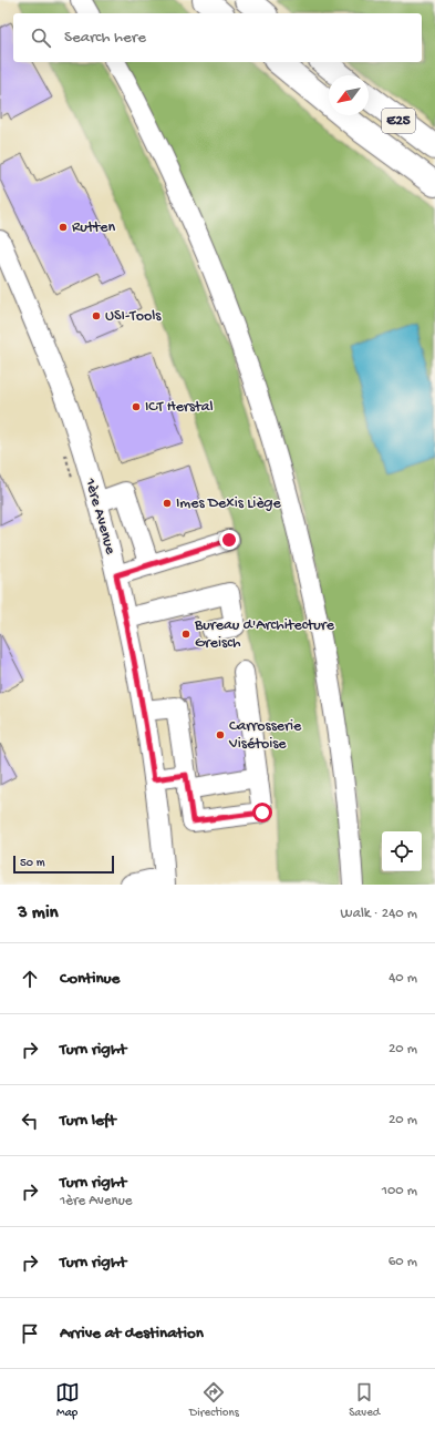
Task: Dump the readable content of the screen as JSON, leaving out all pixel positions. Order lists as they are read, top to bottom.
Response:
{
  "streets": {
    "highway": ["E25"],
    "street": ["1ère Avenue"]
  },
  "places": [
    "Rutten",
    "USI-Tools",
    "ICT Herstal",
    "Imes Dexis Liège",
    "Bureau d'Architecture Greisch",
    "Carrosserie Visétoise"
  ],
  "scale_bar": "50 m",
  "north": "bottom left",
  "page": {
    "search": "Search here",
    "scale": "50 m",
    "heading": ["3 min", "Walk · 240 m"],
    "list": [
      ["Continue", "40 m"],
      ["Turn right", "20 m"],
      ["Turn left", "20 m"],
      ["Turn right", "1ère Avenue", "100 m"],
      ["Turn right", "60 m"],
      "Arrive at destination"
    ],
    "nav": ["Map", "Directions", "Saved"]
  }
}
